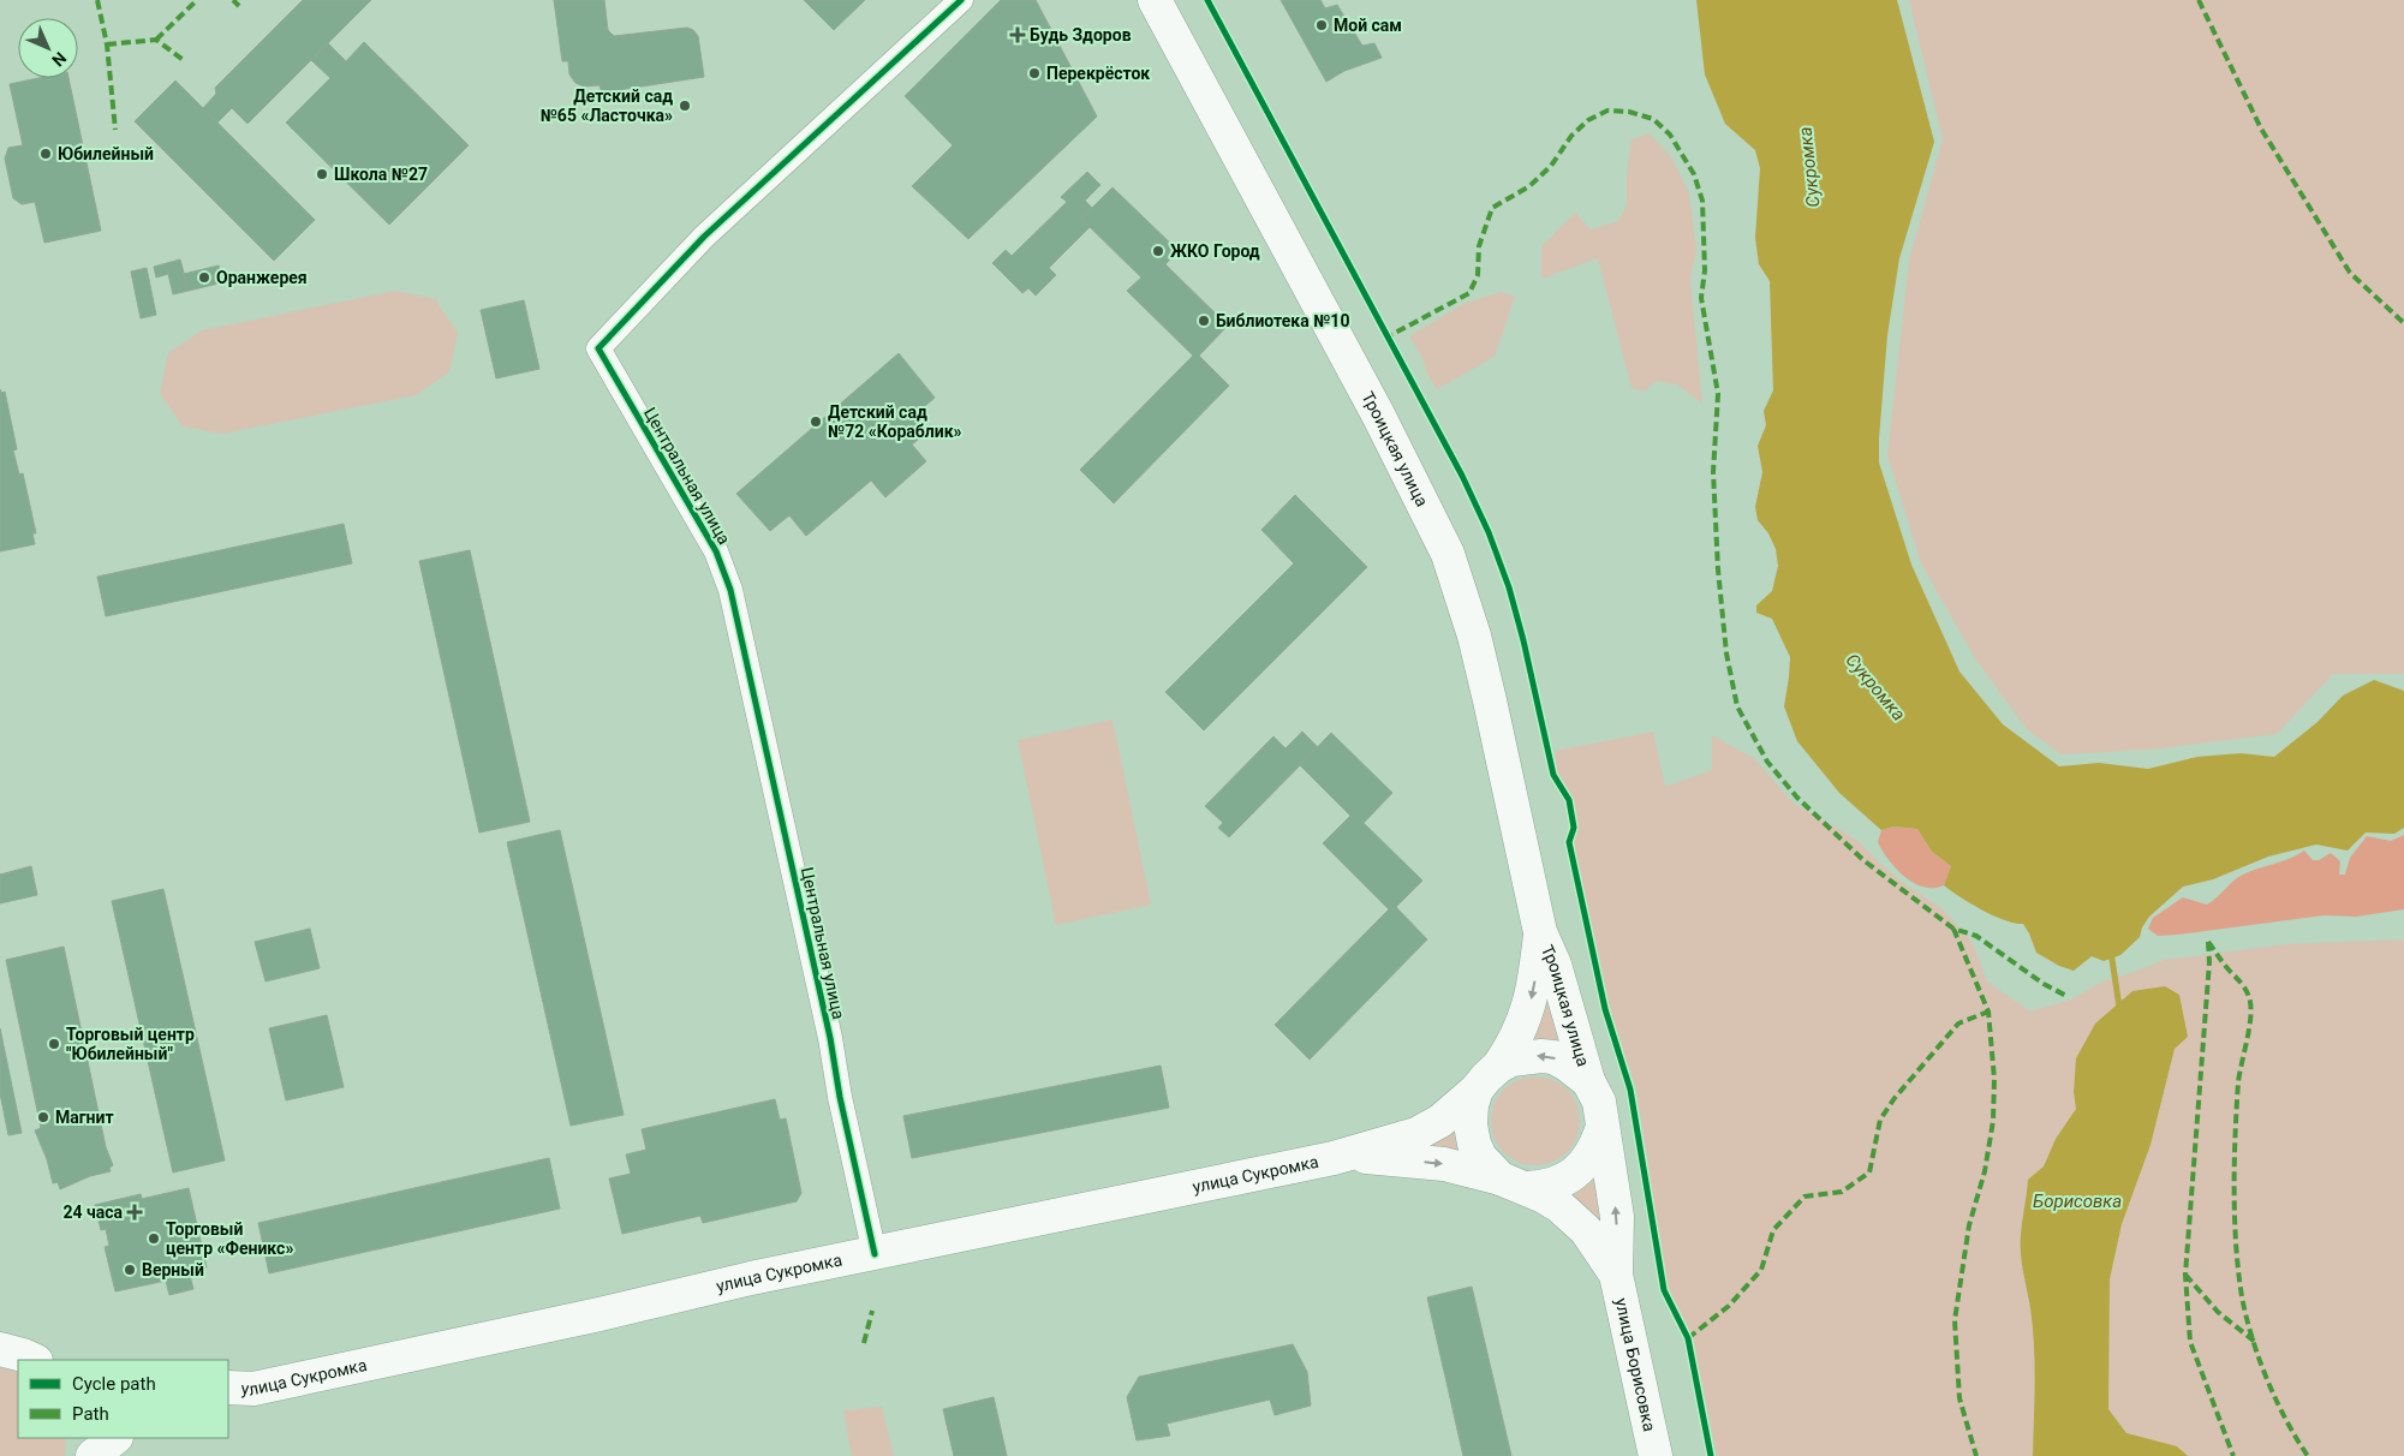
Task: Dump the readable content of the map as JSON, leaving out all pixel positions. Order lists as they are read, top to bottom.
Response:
{
  "streets": {
    "street": [
      "Троицкая улица",
      "Центральная улица",
      "улица Сукромка",
      "улица Борисовка"
    ]
  },
  "crossings": [
    ["Троицкая улица", "улица Сукромка"],
    ["Центральная улица", "улица Сукромка"]
  ],
  "water": ["Сукромка", "Борисовка"],
  "places": {
    "other": [
      "Мой сам",
      "Перекрёсток",
      "Детский сад №65 «Ласточка»",
      "Юбилейный",
      "Школа №27",
      "ЖКО Город",
      "Оранжерея",
      "Библиотека №10",
      "Детский сад №72 «Кораблик»",
      "Торговый центр \"Юбилейный\"",
      "Магнит",
      "Торговый центр «Феникс»",
      "Верный"
    ],
    "health": ["Будь Здоров", "24 часа"]
  },
  "legend": ["Cycle path", "Path"],
  "north": "bottom right"
}
